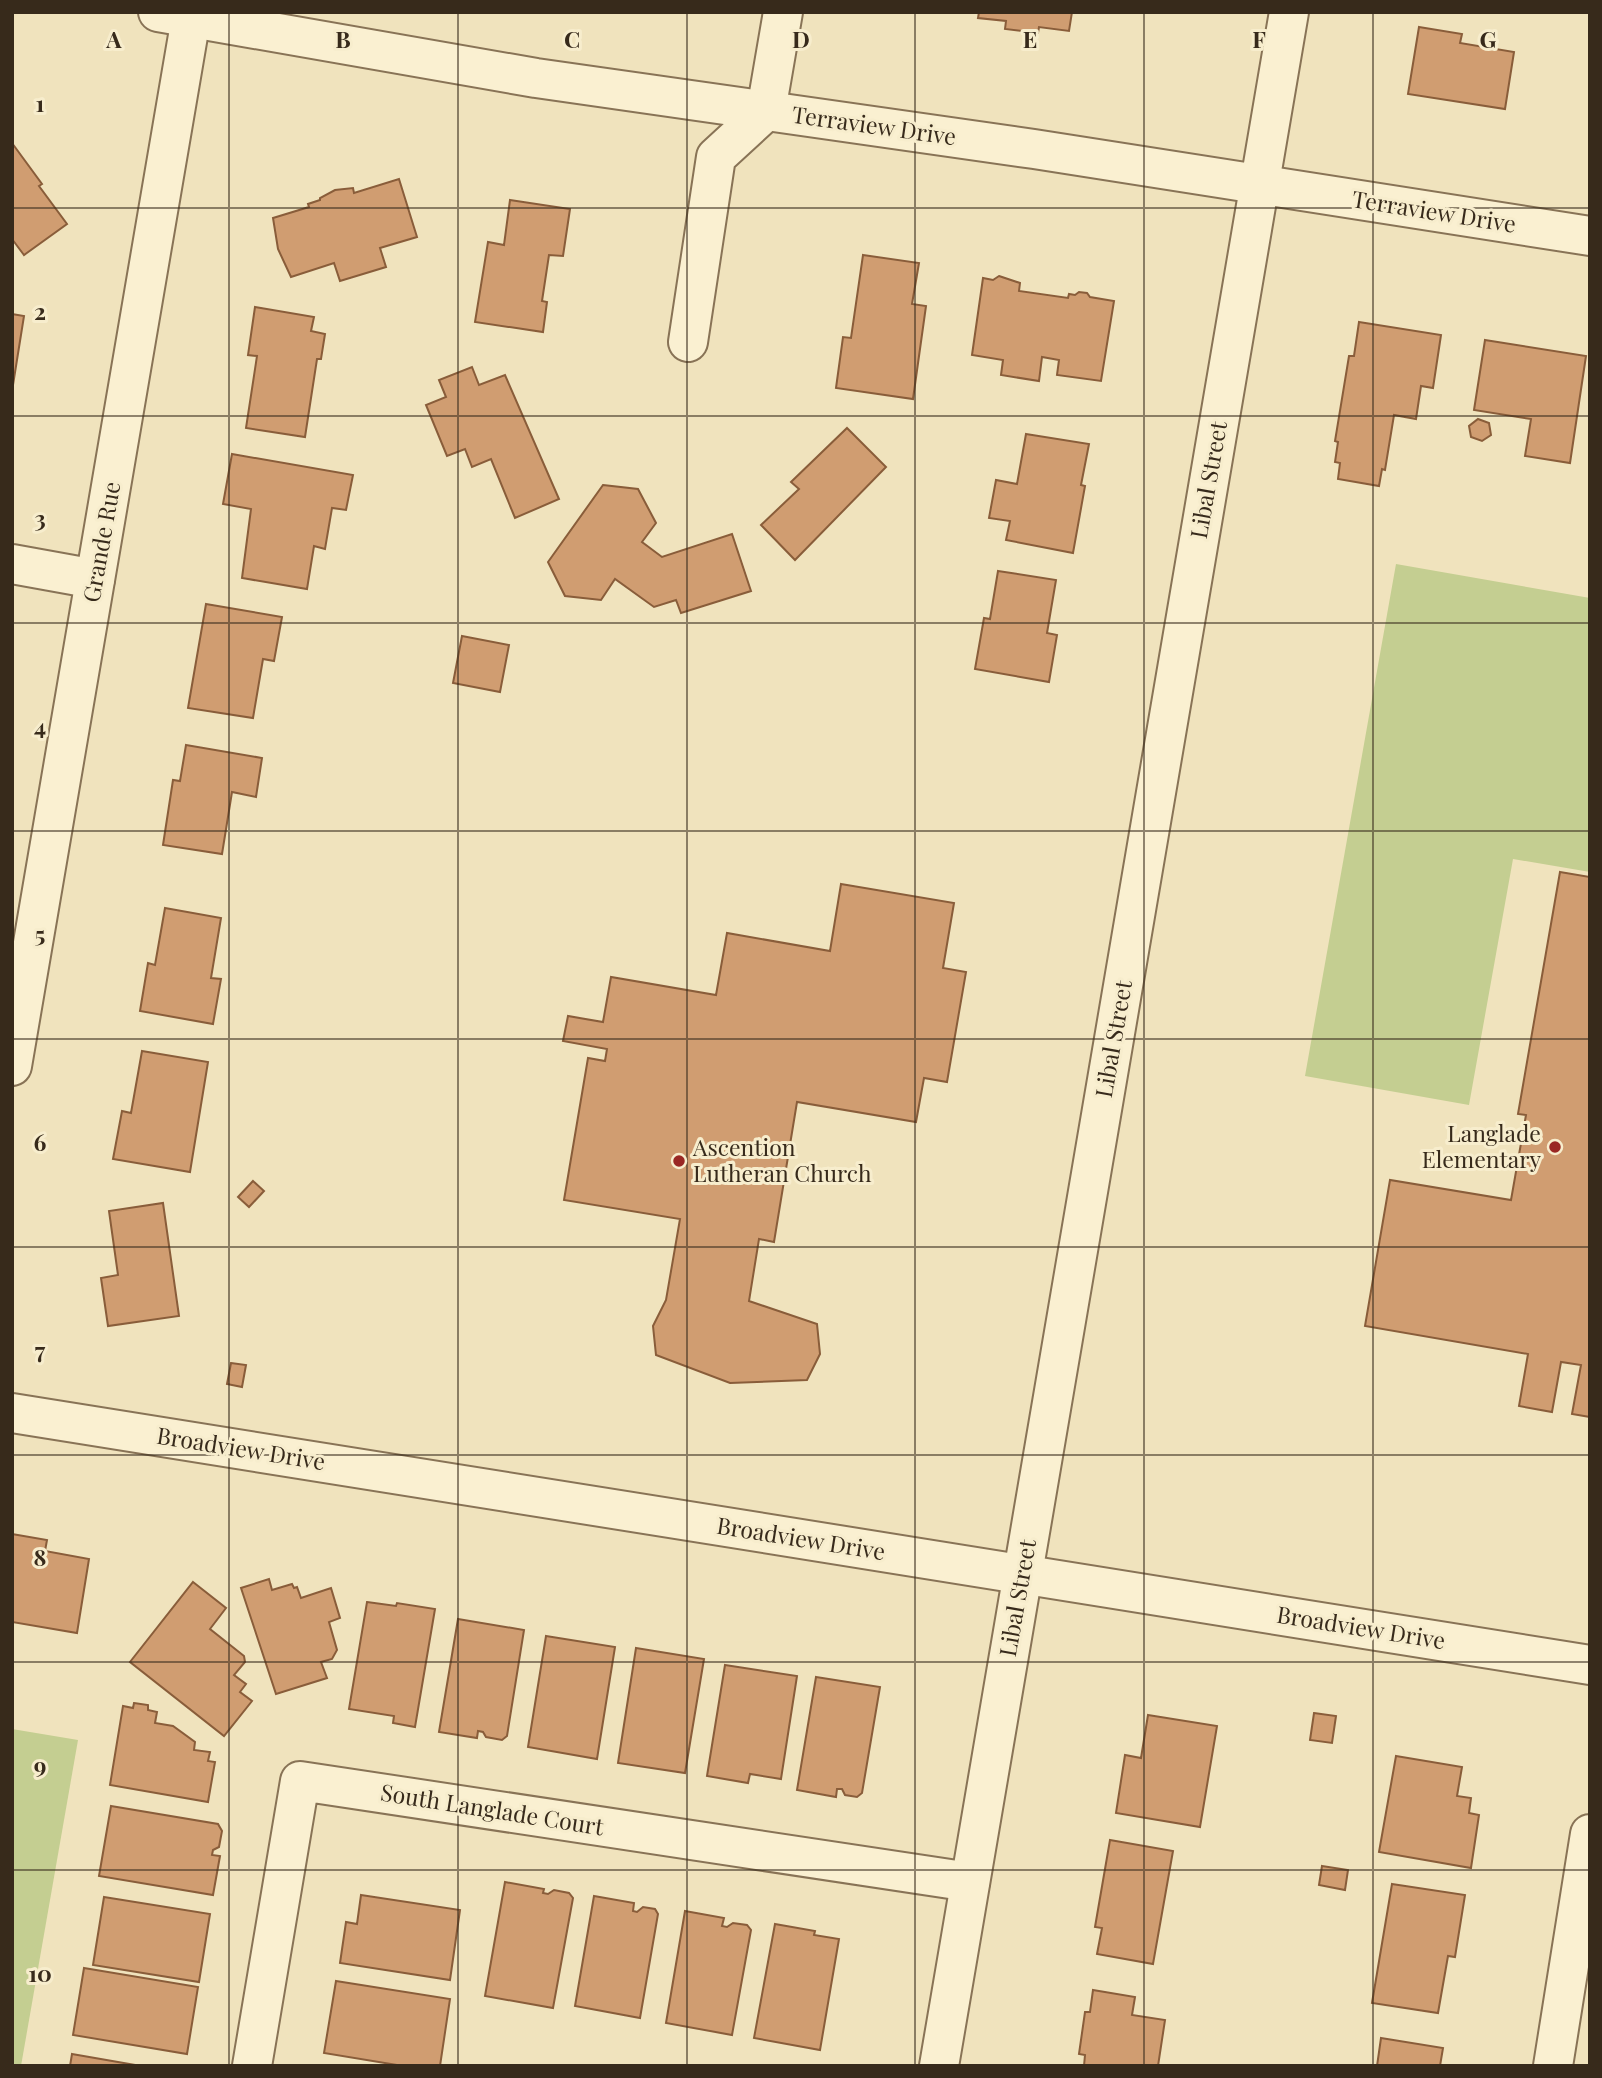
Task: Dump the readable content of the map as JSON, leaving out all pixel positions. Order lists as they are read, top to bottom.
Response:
{
  "streets": {
    "street": [
      "Terraview Drive",
      "Libal Street",
      "Grande Rue",
      "Broadview Drive",
      "South Langlade Court"
    ]
  },
  "crossings": [
    ["Terraview Drive", "Libal Street"],
    ["Terraview Drive", "Grande Rue"],
    ["Libal Street", "Broadview Drive"],
    ["Libal Street", "South Langlade Court"]
  ],
  "places": ["Langlade Elementary", "Ascention Lutheran Church"],
  "grid": {
    "columns": [
      "A",
      "B",
      "C",
      "D",
      "E",
      "F",
      "G"
    ],
    "rows": [
      "1",
      "2",
      "3",
      "4",
      "5",
      "6",
      "7",
      "8",
      "9",
      "10"
    ]
  }
}
